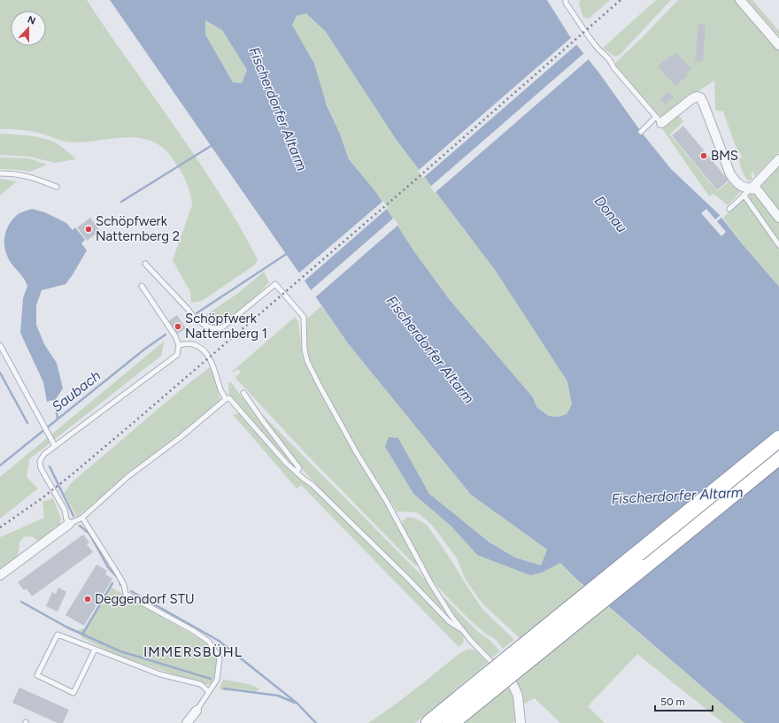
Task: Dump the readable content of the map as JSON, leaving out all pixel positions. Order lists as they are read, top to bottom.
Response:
{
  "districts": ["IMMERSBÜHL"],
  "water": ["Fischerdorfer Altarm", "Donau", "Saubach"],
  "places": [
    "BMS",
    "Schöpfwerk Natternberg 2",
    "Schöpfwerk Natternberg 1",
    "Deggendorf STU"
  ],
  "scale_bar": "50 m",
  "north": "top"
}
